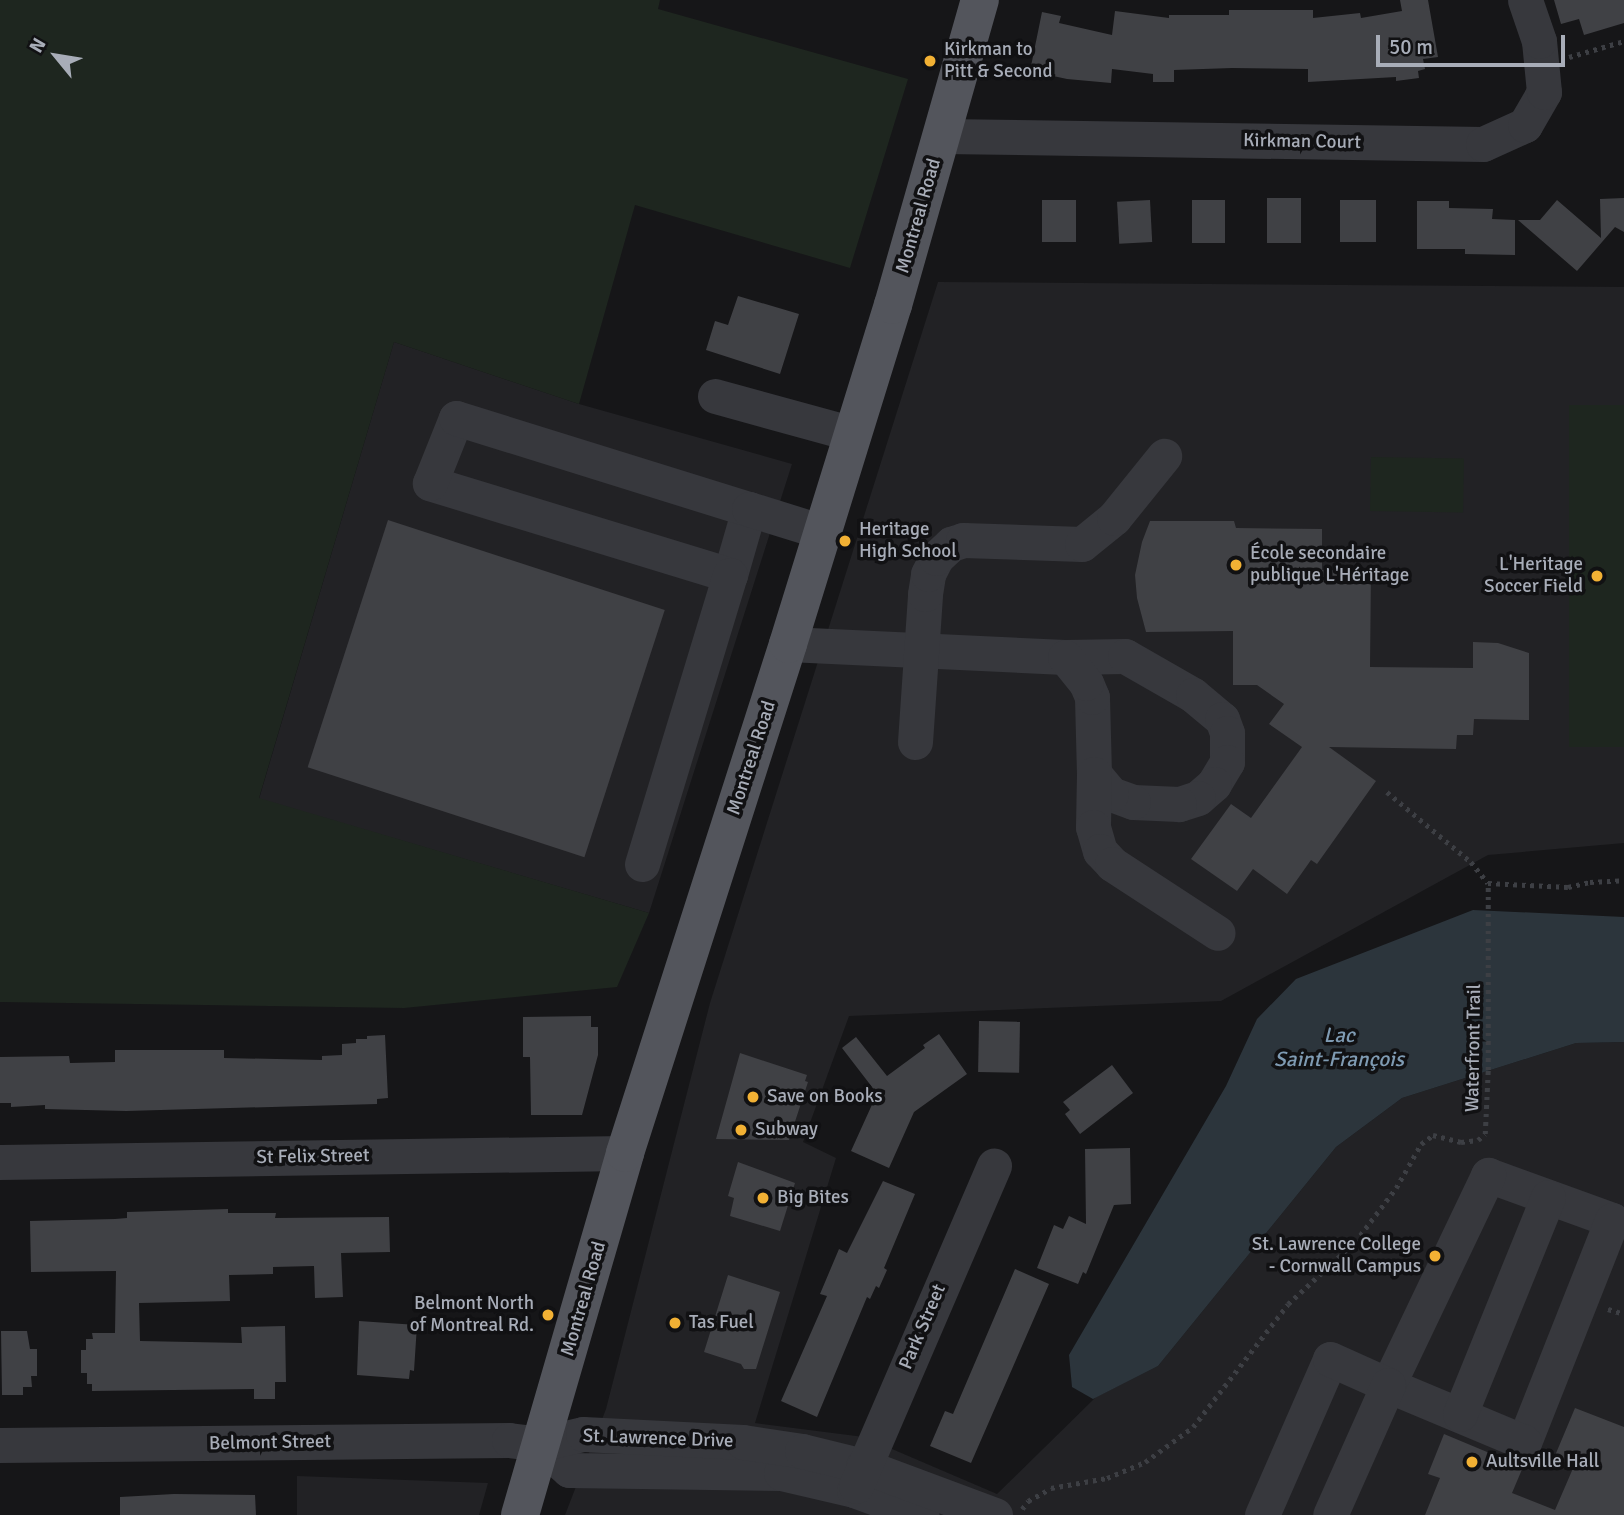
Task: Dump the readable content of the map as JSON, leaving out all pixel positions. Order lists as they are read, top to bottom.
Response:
{
  "streets": {
    "main road": ["Montreal Road"],
    "street": [
      "Kirkman Court",
      "St Felix Street",
      "Park Street",
      "St. Lawrence Drive",
      "Belmont Street"
    ],
    "path": ["Waterfront Trail"]
  },
  "crossings": [
    ["Kirkman Court", "Montreal Road"],
    ["Montreal Road", "St Felix Street"],
    ["Montreal Road", "St. Lawrence Drive"],
    ["Montreal Road", "Belmont Street"],
    ["Park Street", "St. Lawrence Drive"],
    ["St. Lawrence Drive", "Belmont Street"]
  ],
  "water": ["Lac Saint-François"],
  "places": [
    "Kirkman to Pitt & Second",
    "Heritage High School",
    "École secondaire publique L'Héritage",
    "L'Heritage Soccer Field",
    "Save on Books",
    "Subway",
    "Big Bites",
    "St. Lawrence College - Cornwall Campus",
    "Belmont North of Montreal Rd.",
    "Tas Fuel",
    "Aultsville Hall"
  ],
  "scale_bar": "50 m",
  "north": "top left"
}
